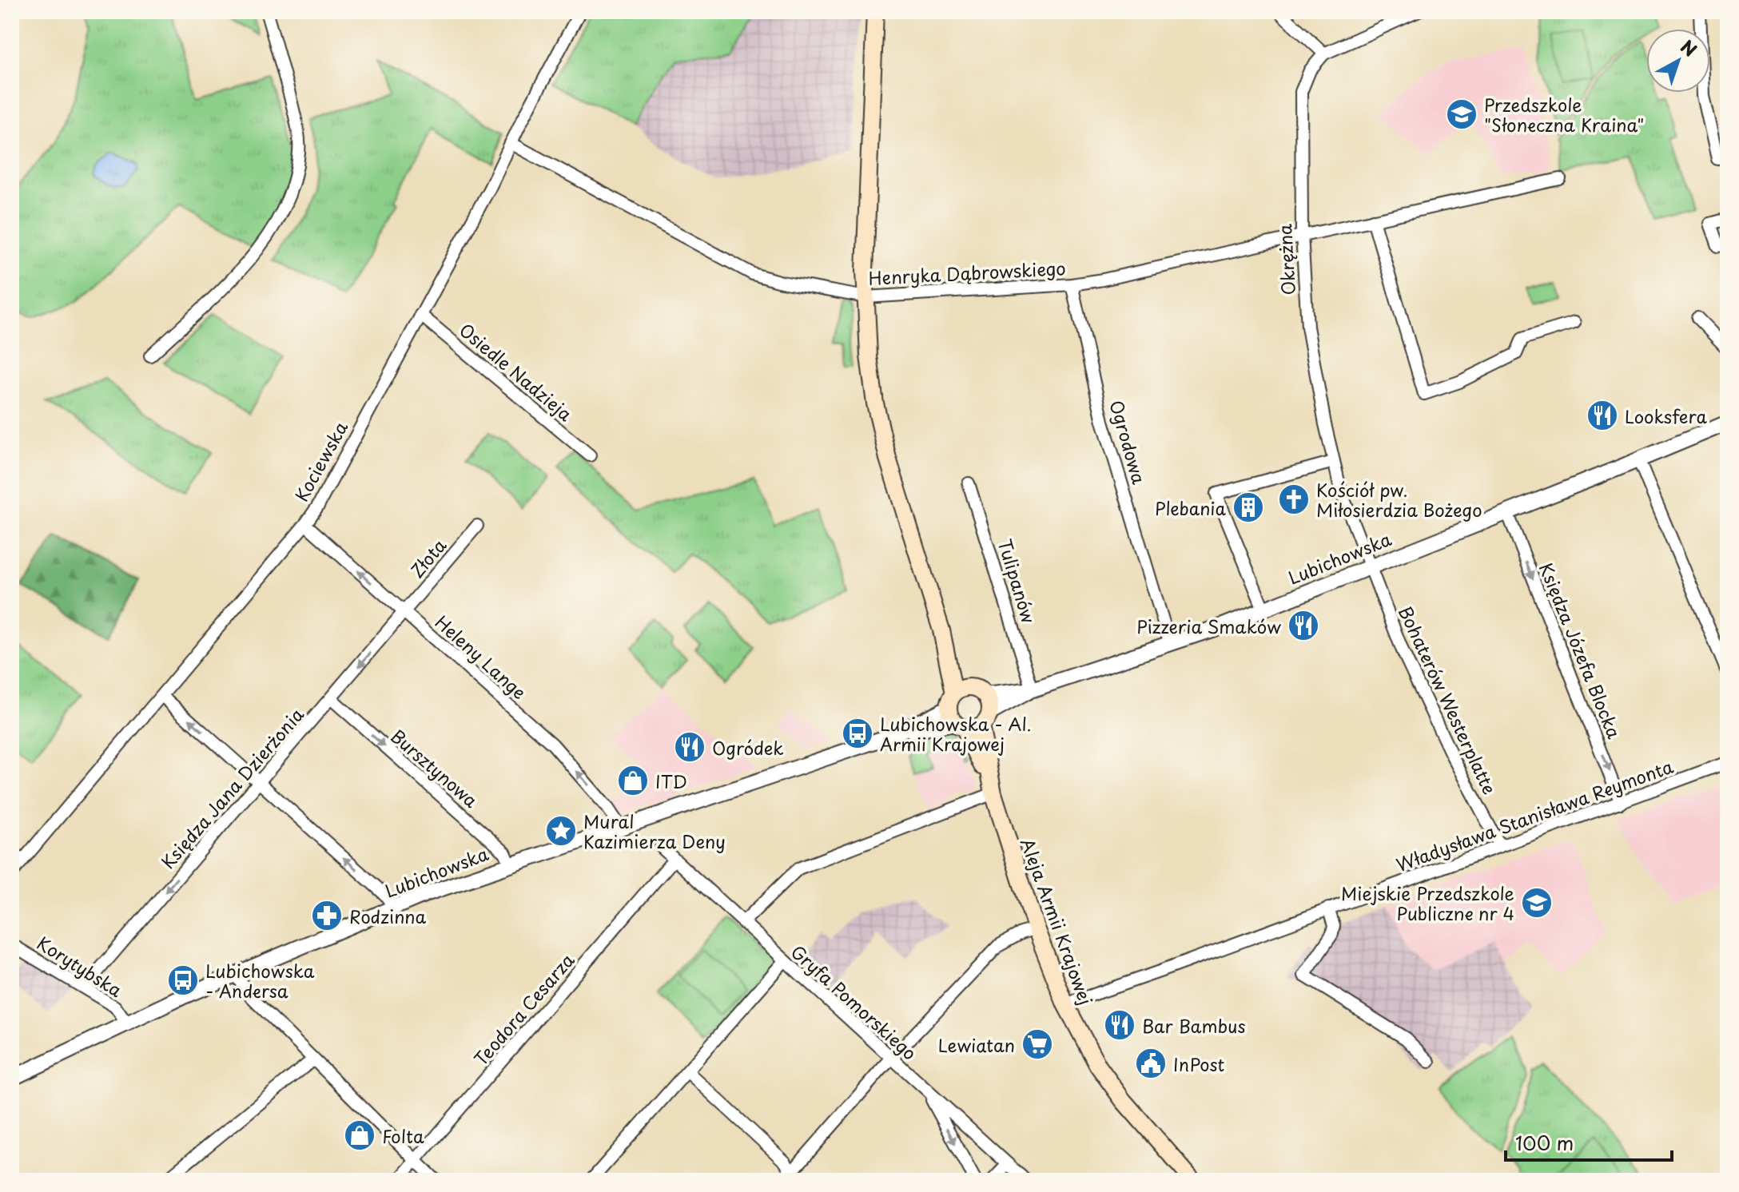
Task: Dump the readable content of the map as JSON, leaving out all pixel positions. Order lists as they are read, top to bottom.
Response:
{
  "streets": {
    "main road": ["Aleja Armii Krajowej"],
    "street": [
      "Okrężna",
      "Henryka Dąbrowskiego",
      "Osiedle Nadzieja",
      "Ogrodowa",
      "Kociewska",
      "Złota",
      "Lubichowska",
      "Tulipanów",
      "Księdza Józefa Blocka",
      "Heleny Lange",
      "Bohaterów Westerplatte",
      "Bursztynowa",
      "Księdza Jana Dzierżonia",
      "Władysława Stanisława Reymonta",
      "Korytybska",
      "Gryfa Pomorskiego",
      "Teodora Cesarza"
    ]
  },
  "crossings": [
    ["Okrężna", "Henryka Dąbrowskiego"],
    ["Okrężna", "Lubichowska"],
    ["Okrężna", "Bohaterów Westerplatte"],
    ["Henryka Dąbrowskiego", "Ogrodowa"],
    ["Henryka Dąbrowskiego", "Kociewska"],
    ["Henryka Dąbrowskiego", "Aleja Armii Krajowej"],
    ["Osiedle Nadzieja", "Kociewska"],
    ["Ogrodowa", "Lubichowska"],
    ["Kociewska", "Heleny Lange"],
    ["Złota", "Heleny Lange"],
    ["Złota", "Księdza Jana Dzierżonia"],
    ["Lubichowska", "Tulipanów"],
    ["Lubichowska", "Księdza Józefa Blocka"],
    ["Lubichowska", "Heleny Lange"],
    ["Lubichowska", "Bohaterów Westerplatte"],
    ["Lubichowska", "Bursztynowa"],
    ["Lubichowska", "Aleja Armii Krajowej"],
    ["Lubichowska", "Korytybska"],
    ["Księdza Józefa Blocka", "Władysława Stanisława Reymonta"],
    ["Heleny Lange", "Księdza Jana Dzierżonia"],
    ["Bohaterów Westerplatte", "Władysława Stanisława Reymonta"],
    ["Bursztynowa", "Księdza Jana Dzierżonia"],
    ["Księdza Jana Dzierżonia", "Korytybska"],
    ["Władysława Stanisława Reymonta", "Aleja Armii Krajowej"],
    ["Gryfa Pomorskiego", "Teodora Cesarza"]
  ],
  "one_way": [
    "Księdza Józefa Blocka",
    "Heleny Lange",
    "Bursztynowa",
    "Księdza Jana Dzierżonia"
  ],
  "places": {
    "school or university": ["Przedszkole \"Słoneczna Kraina\"", "Miejskie Przedszkole Publiczne nr 4"],
    "restaurant": [
      "Looksfera",
      "Pizzeria Smaków",
      "Ogródek",
      "Bar Bambus"
    ],
    "church": ["Kościół pw. Miłosierdzia Bożego"],
    "building": ["Plebania"],
    "bus stop": ["Lubichowska - Al. Armii Krajowej", "Lubichowska - Andersa"],
    "shop": ["ITD", "Folta"],
    "place": ["Mural Kazimierza Deny"],
    "pharmacy": ["Rodzinna"],
    "supermarket": ["Lewiatan"],
    "public building": ["InPost"]
  },
  "scale_bar": "100 m",
  "north": "top right"
}
